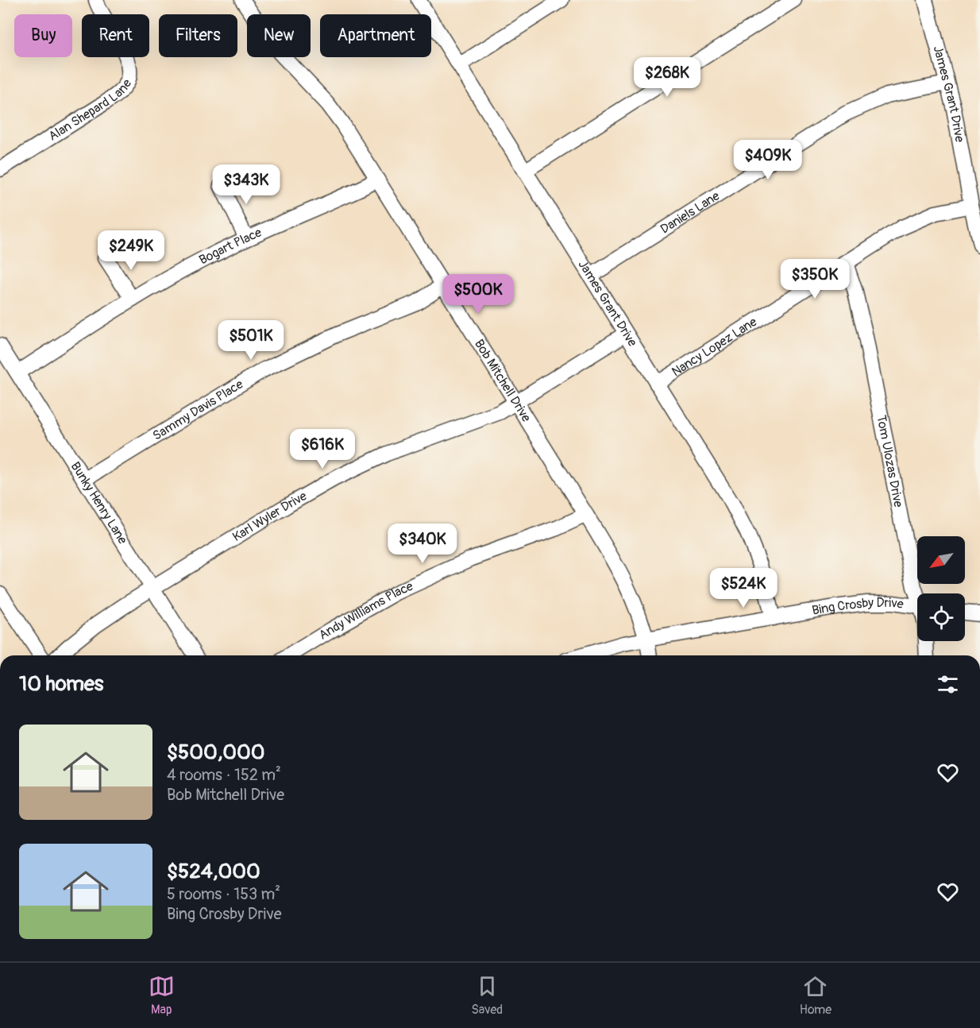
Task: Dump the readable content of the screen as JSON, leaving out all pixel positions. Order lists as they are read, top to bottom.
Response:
{
  "streets": {
    "street": [
      "James Grant Drive",
      "Alan Shepard Lane",
      "Daniels Lane",
      "Bogart Place",
      "Nancy Lopez Lane",
      "Bob Mitchell Drive",
      "Sammy Davis Place",
      "Tom Ulozas Drive",
      "Bunky Henry Lane",
      "Karl Wyler Drive",
      "Bing Crosby Drive",
      "Andy Williams Place"
    ]
  },
  "crossings": [
    ["James Grant Drive", "Daniels Lane"],
    ["James Grant Drive", "Nancy Lopez Lane"],
    ["James Grant Drive", "Karl Wyler Drive"],
    ["James Grant Drive", "Bing Crosby Drive"],
    ["Bogart Place", "Bob Mitchell Drive"],
    ["Bogart Place", "Bunky Henry Lane"],
    ["Nancy Lopez Lane", "Tom Ulozas Drive"],
    ["Bob Mitchell Drive", "Sammy Davis Place"],
    ["Bob Mitchell Drive", "Karl Wyler Drive"],
    ["Bob Mitchell Drive", "Bing Crosby Drive"],
    ["Bob Mitchell Drive", "Andy Williams Place"],
    ["Sammy Davis Place", "Bunky Henry Lane"],
    ["Bunky Henry Lane", "Karl Wyler Drive"]
  ],
  "north": "bottom left",
  "page": {
    "chip": [
      "Buy",
      "Rent",
      "Filters",
      "New",
      "Apartment"
    ],
    "price": [
      "$268K",
      "$409K",
      "$343K",
      "$249K",
      "$350K",
      "$500K",
      "$501K",
      "$616K",
      "$340K",
      "$524K"
    ],
    "heading": "10 homes",
    "list": [
      {
        "name": "$500,000",
        "note": "4 rooms · 152 m² · Bob Mitchell Drive"
      },
      {
        "name": "$524,000",
        "note": "5 rooms · 153 m² · Bing Crosby Drive"
      }
    ],
    "tabs": ["Map", "Saved", "Home"]
  }
}
